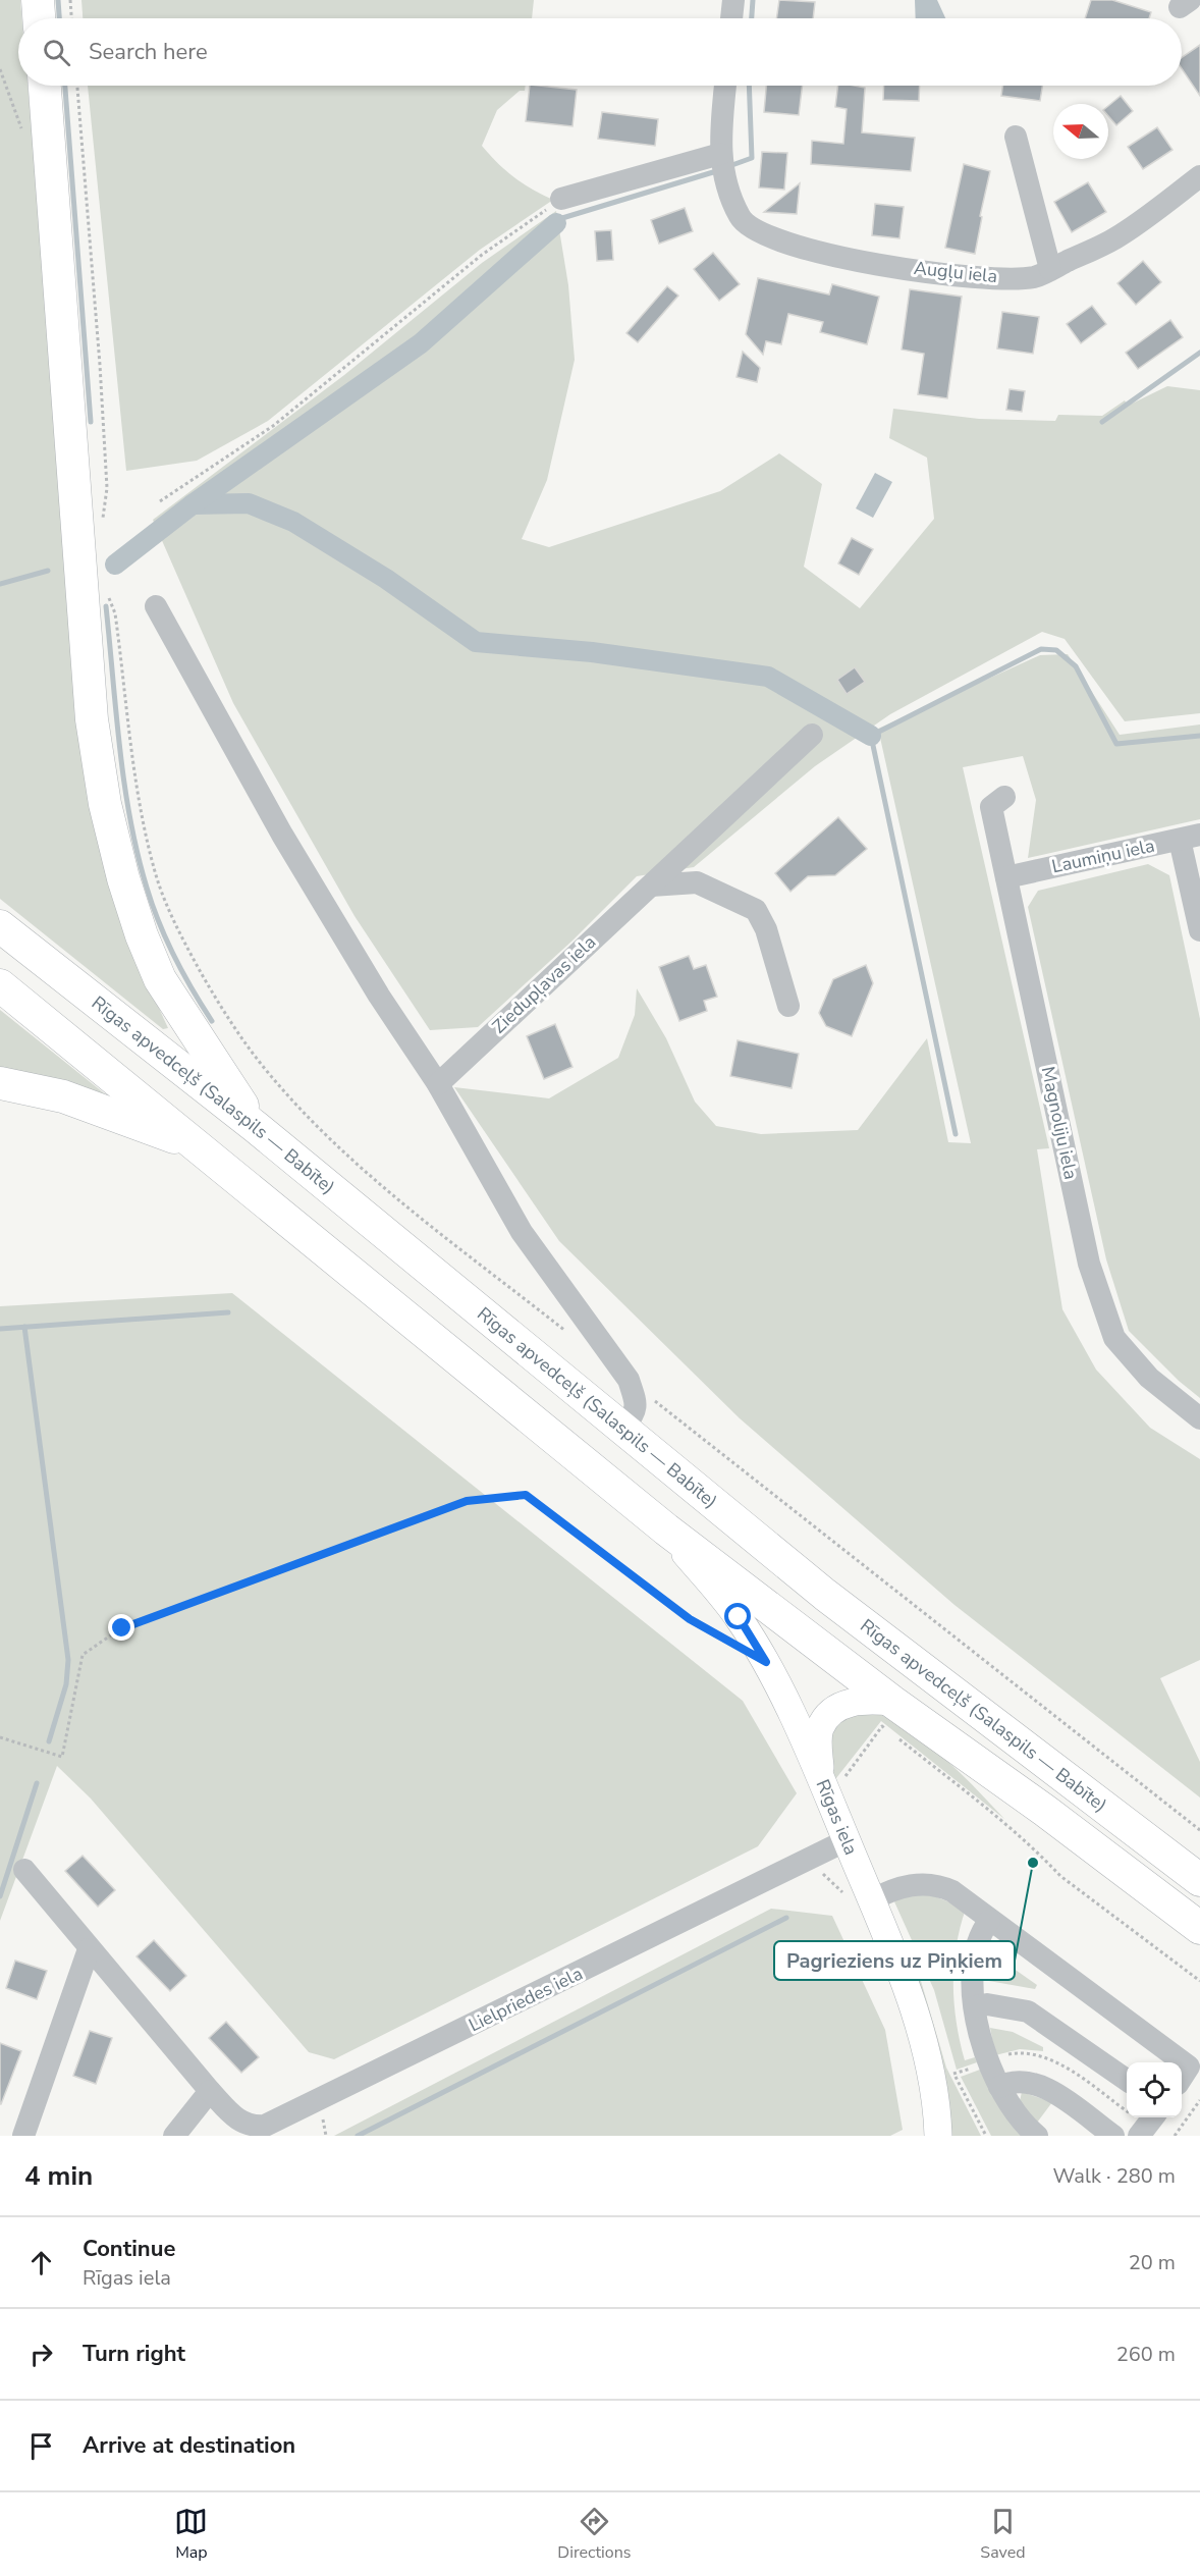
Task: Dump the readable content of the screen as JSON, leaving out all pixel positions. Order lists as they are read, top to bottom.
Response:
{
  "streets": {
    "highway": ["Rīgas apvedceļš (Salaspils — Babīte)"],
    "main road": ["Rīgas iela"],
    "street": [
      "Augļu iela",
      "Laumiņu iela",
      "Ziedupļavas iela",
      "Magnoliju iela",
      "Lielpriedes iela"
    ]
  },
  "crossings": [
    ["Laumiņu iela", "Magnoliju iela"],
    ["Rīgas apvedceļš (Salaspils — Babīte)", "Rīgas iela"],
    ["Rīgas iela", "Lielpriedes iela"]
  ],
  "places": ["Pagrieziens uz Piņķiem"],
  "north": "left",
  "page": {
    "search": "Search here",
    "heading": ["4 min", "Walk · 280 m"],
    "list": [
      ["Continue", "Rīgas iela", "20 m"],
      ["Turn right", "260 m"],
      "Arrive at destination"
    ],
    "nav": ["Map", "Directions", "Saved"]
  }
}
